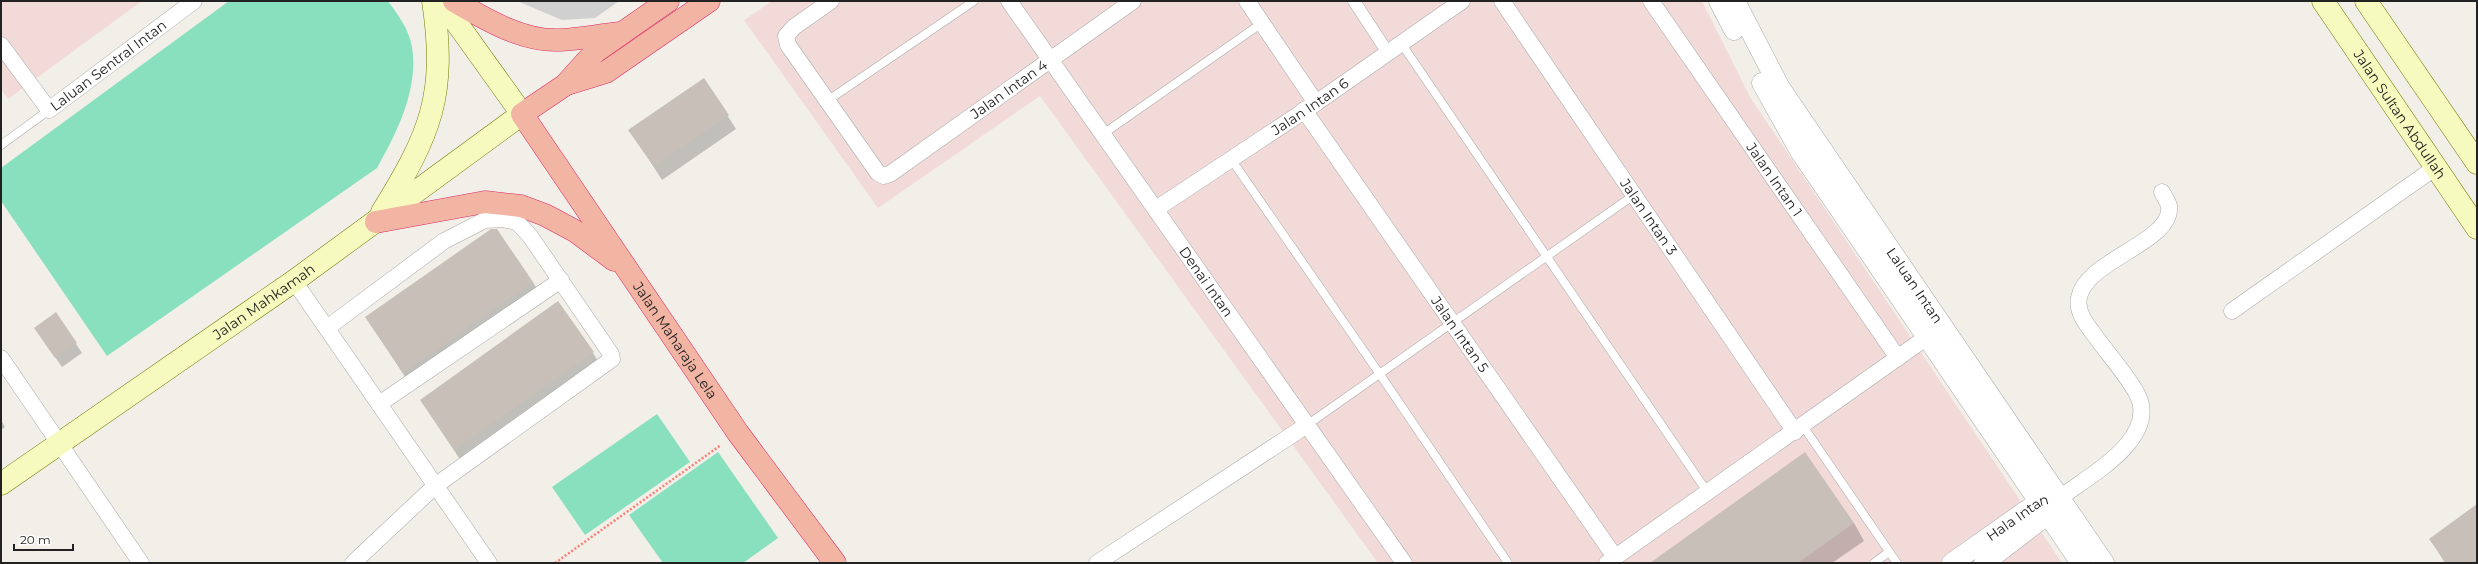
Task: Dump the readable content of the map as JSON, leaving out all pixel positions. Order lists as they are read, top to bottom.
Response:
{
  "streets": {
    "highway": ["Jalan Maharaja Lela"],
    "main road": ["Jalan Sultan Abdullah", "Jalan Mahkamah"],
    "street": [
      "Laluan Sentral Intan",
      "Jalan Intan 4",
      "Jalan Intan 6",
      "Jalan Intan 1",
      "Jalan Intan 3",
      "Denai Intan",
      "Laluan Intan",
      "Jalan Intan 5",
      "Hala Intan"
    ]
  },
  "crossings": [
    ["Jalan Intan 4", "Denai Intan"],
    ["Jalan Intan 6", "Denai Intan"],
    ["Jalan Intan 6", "Jalan Intan 5"],
    ["Laluan Intan", "Hala Intan"],
    ["Jalan Mahkamah", "Jalan Maharaja Lela"]
  ],
  "scale_bar": "20 m"
}
